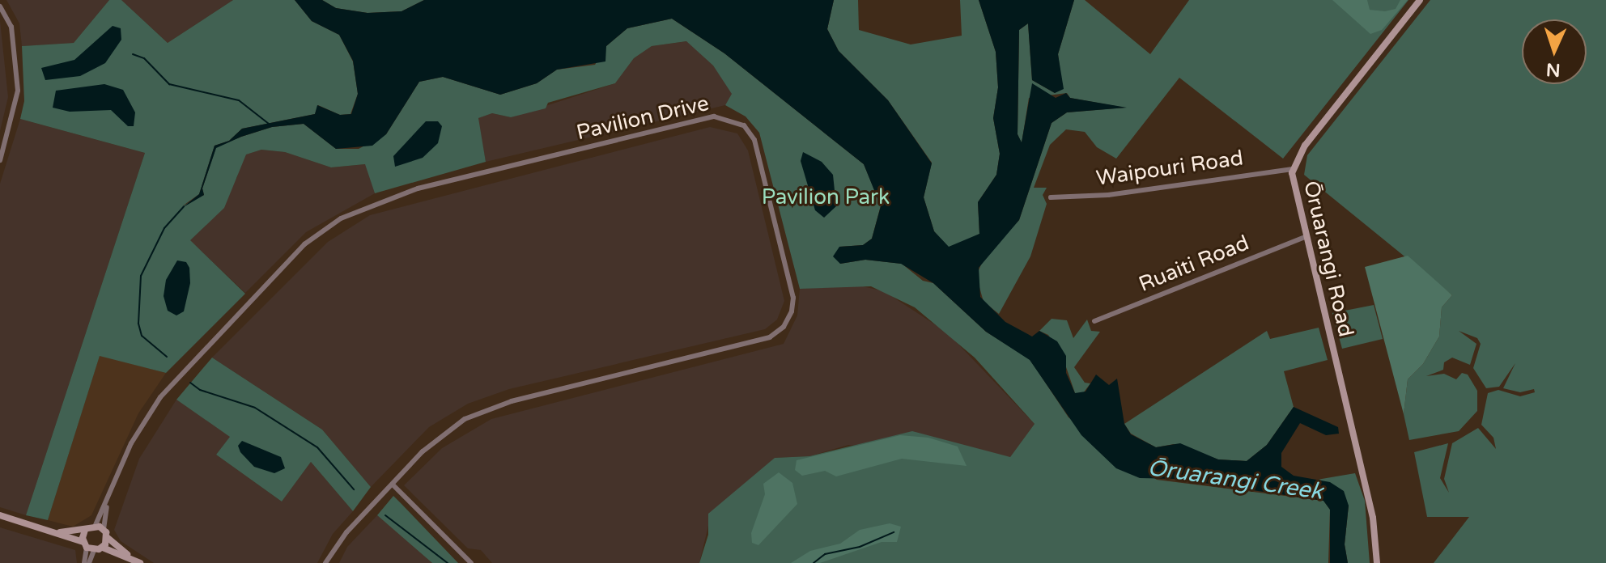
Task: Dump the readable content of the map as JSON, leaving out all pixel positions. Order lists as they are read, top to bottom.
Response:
{
  "streets": {
    "street": [
      "Pavilion Drive",
      "Waipouri Road",
      "Ōruarangi Road",
      "Ruaiti Road"
    ]
  },
  "crossings": [
    ["Waipouri Road", "Ōruarangi Road"],
    ["Ōruarangi Road", "Ruaiti Road"]
  ],
  "water": ["Ōruarangi Creek"],
  "parks": ["Pavilion Park"],
  "north": "bottom"
}
